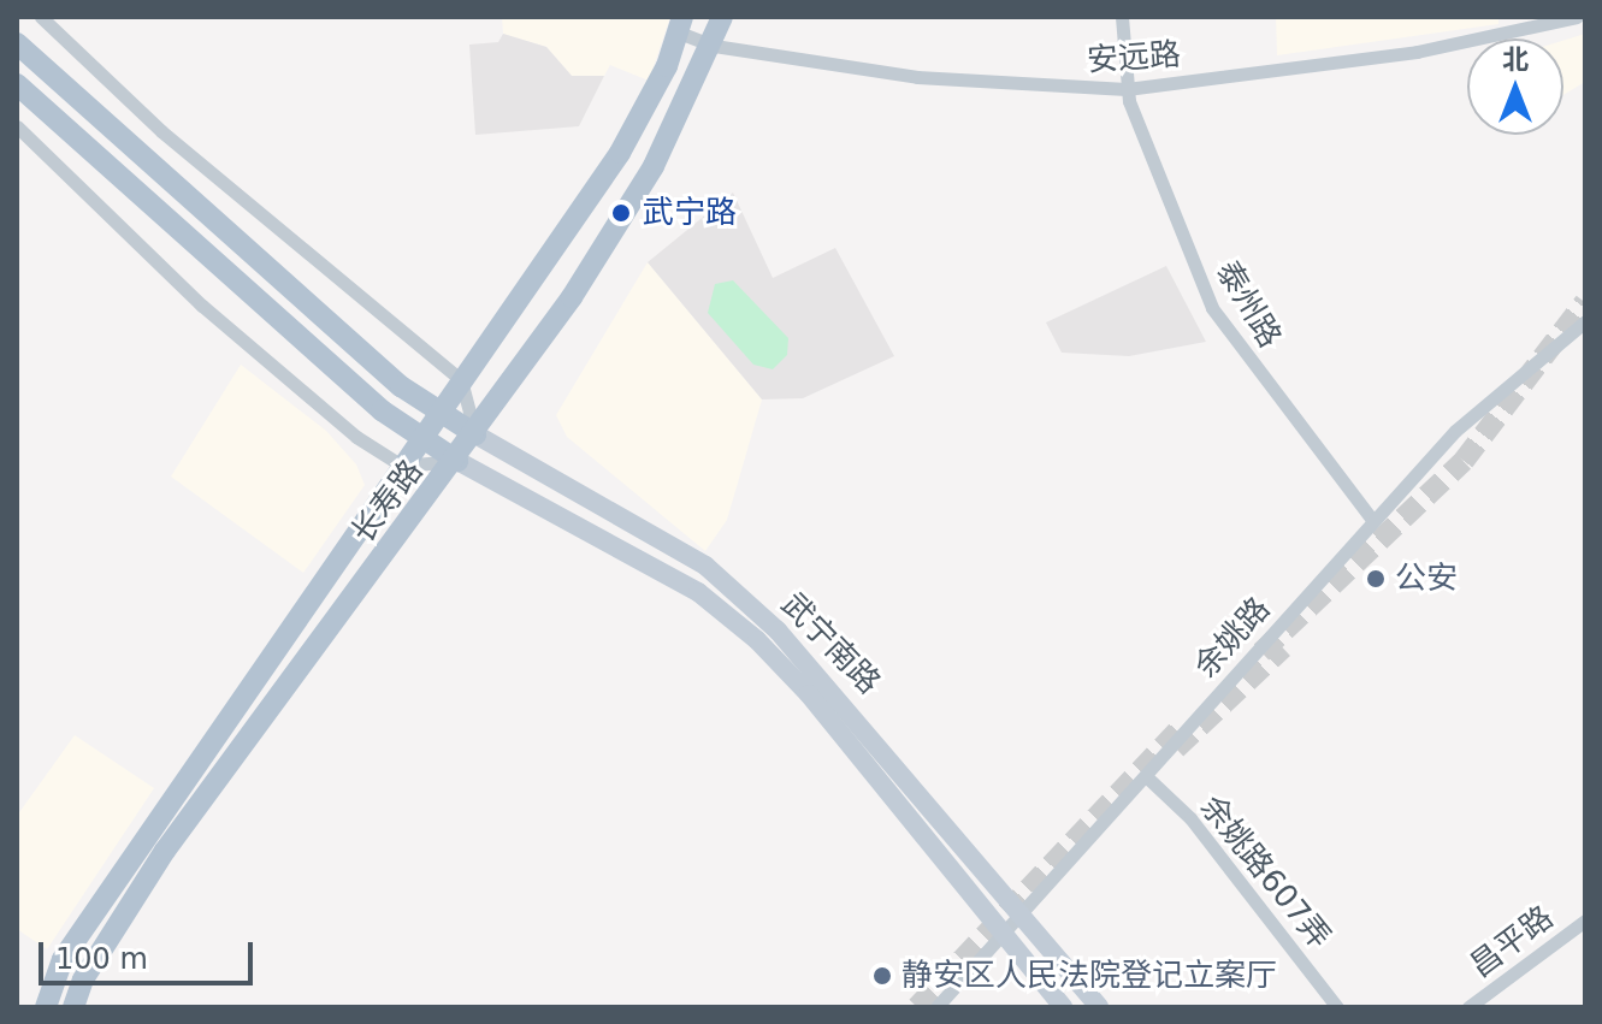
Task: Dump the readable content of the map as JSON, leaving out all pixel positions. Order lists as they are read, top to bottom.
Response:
{
  "streets": {
    "main road": ["长寿路", "武宁南路"],
    "street": [
      "安远路",
      "泰州路",
      "余姚路",
      "余姚路607弄",
      "昌平路"
    ]
  },
  "crossings": [
    ["安远路", "泰州路"],
    ["安远路", "长寿路"],
    ["泰州路", "余姚路"],
    ["长寿路", "武宁南路"],
    ["余姚路", "武宁南路"],
    ["余姚路", "余姚路607弄"]
  ],
  "places": ["武宁路", "公安", "静安区人民法院登记立案厅"],
  "scale_bar": "100 m",
  "north": "top"
}
